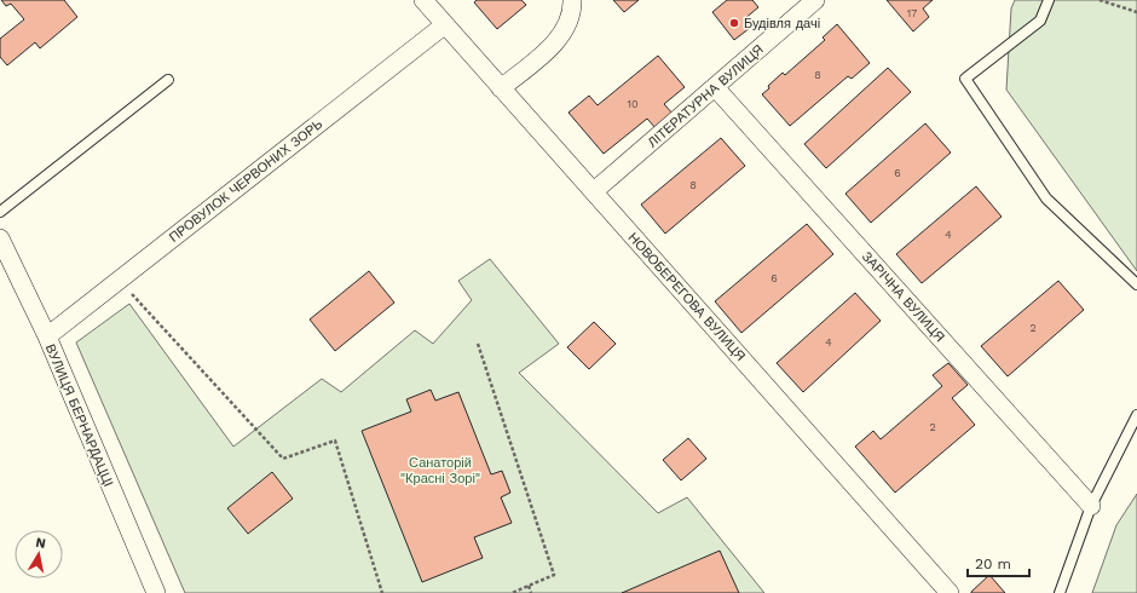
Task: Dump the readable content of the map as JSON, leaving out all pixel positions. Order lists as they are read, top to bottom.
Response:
{
  "streets": {
    "street": [
      "ЛІТЕРАТУРНА ВУЛИЦЯ",
      "ПРОВУЛОК ЧЕРВОНИХ ЗОРЬ",
      "НОВОБЕРЕГОВА ВУЛИЦЯ",
      "ЗАРІЧНА ВУЛИЦЯ",
      "ВУЛИЦЯ БЕРНАРДАЦЦІ"
    ]
  },
  "crossings": [
    ["ЛІТЕРАТУРНА ВУЛИЦЯ", "НОВОБЕРЕГОВА ВУЛИЦЯ"],
    ["ЛІТЕРАТУРНА ВУЛИЦЯ", "ЗАРІЧНА ВУЛИЦЯ"],
    ["ПРОВУЛОК ЧЕРВОНИХ ЗОРЬ", "НОВОБЕРЕГОВА ВУЛИЦЯ"],
    ["ПРОВУЛОК ЧЕРВОНИХ ЗОРЬ", "ВУЛИЦЯ БЕРНАРДАЦЦІ"]
  ],
  "parks": ["Санаторій \"Красні Зорі\""],
  "places": ["Будівля дачі"],
  "house_numbers": [
    "17",
    "8",
    "10",
    "6",
    "8",
    "4",
    "6",
    "2",
    "4",
    "2"
  ],
  "scale_bar": "20 m",
  "north": "top"
}
